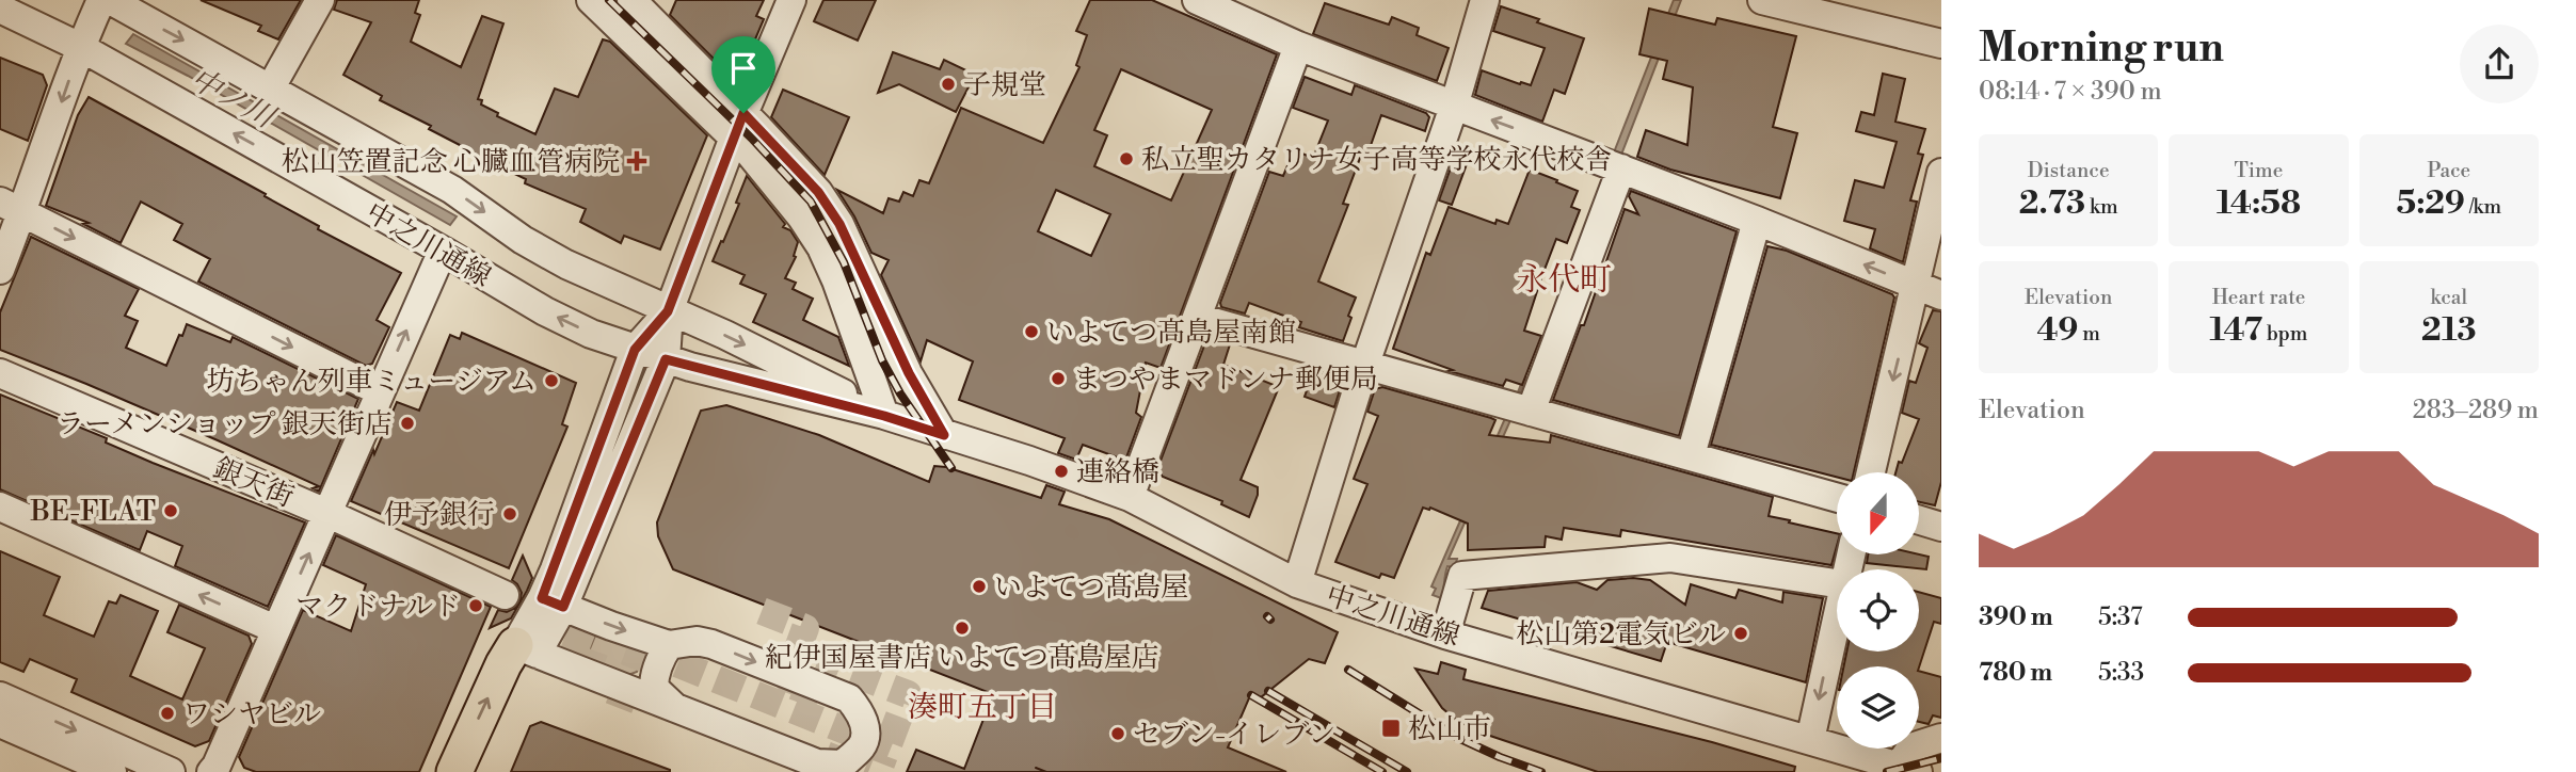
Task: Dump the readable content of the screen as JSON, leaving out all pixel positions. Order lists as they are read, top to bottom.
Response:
{
  "streets": {
    "street": ["中之川通線", "銀天街"]
  },
  "districts": ["永代町", "湊町五丁目"],
  "water": ["中ノ川"],
  "places": {
    "other": [
      "子規堂",
      "私立聖カタリナ女子高等学校永代校舎",
      "いよてつ髙島屋南館",
      "まつやまマドンナ郵便局",
      "坊ちゃん列車ミュージアム",
      "ラーメンショップ 銀天街店",
      "連絡橋",
      "BE-FLAT",
      "伊予銀行",
      "いよてつ髙島屋",
      "マクドナルド",
      "紀伊国屋書店 いよてつ髙島屋店",
      "松山第2電気ビル",
      "ワシヤビル",
      "セブン-イレブン"
    ],
    "health": ["松山笠置記念 心臓血管病院"],
    "transit": ["松山市"]
  },
  "north": "bottom",
  "page": {
    "heading": ["Morning run", "08:14 · 7 × 390 m"],
    "stats": [
      ["Distance", "2.73 km"],
      ["Time", "14:58"],
      ["Pace", "5:29 /km"],
      ["Elevation", "49 m"],
      ["Heart rate", "147 bpm"],
      ["kcal", "213"]
    ],
    "chart": ["Elevation", "283–289 m"],
    "list": [
      {
        "name": "390 m",
        "note": "5:37"
      },
      {
        "name": "780 m",
        "note": "5:33"
      }
    ]
  }
}
